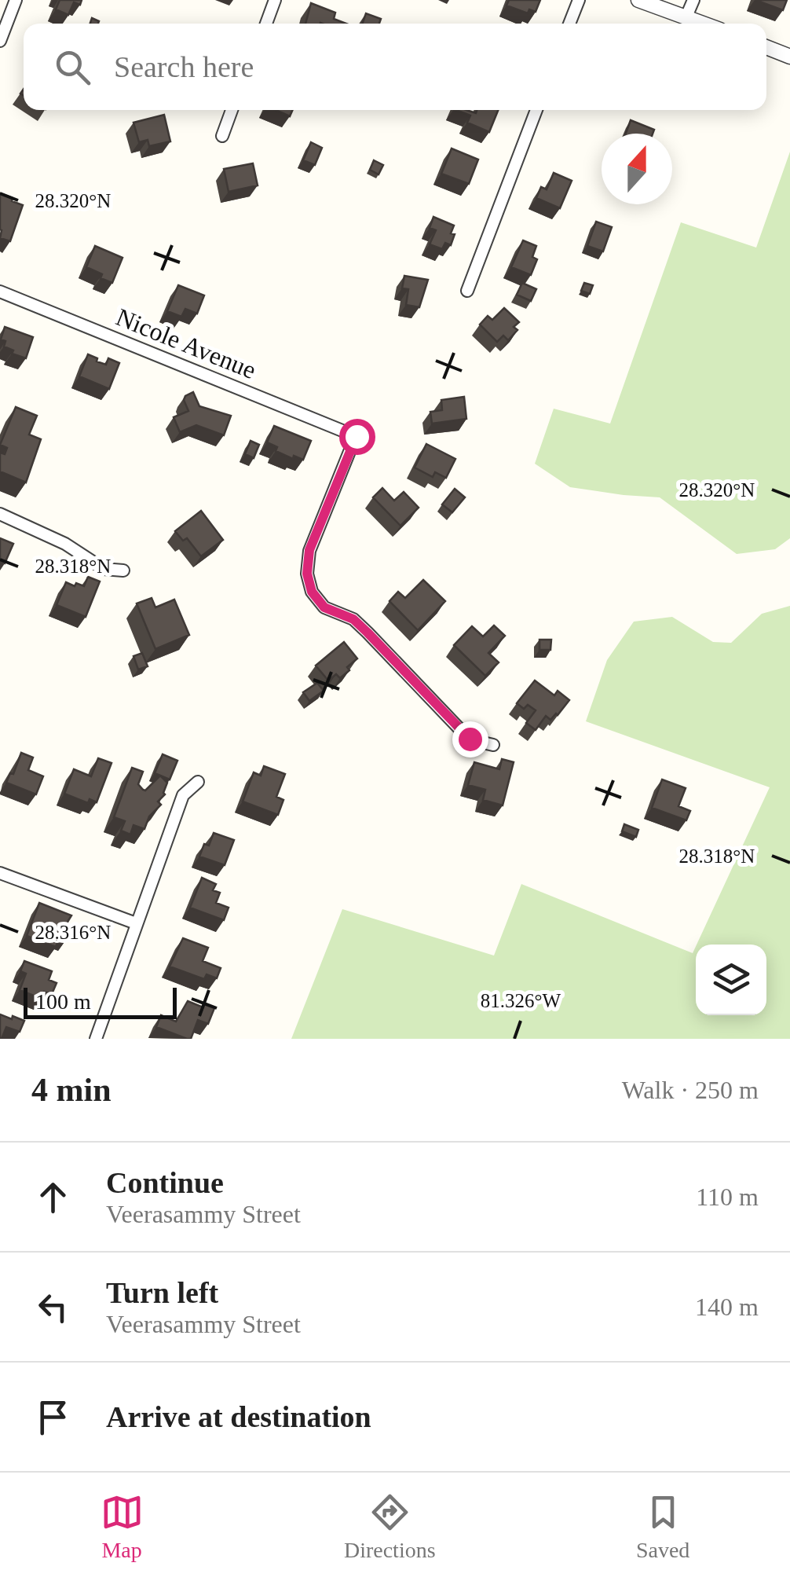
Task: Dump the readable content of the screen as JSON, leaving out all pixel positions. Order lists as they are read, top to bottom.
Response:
{
  "streets": {
    "street": ["Nicole Avenue"]
  },
  "scale_bar": "100 m",
  "north": "top",
  "page": {
    "search": "Search here",
    "scale": "100 m",
    "heading": ["4 min", "Walk · 250 m"],
    "list": [
      ["Continue", "Veerasammy Street", "110 m"],
      ["Turn left", "Veerasammy Street", "140 m"],
      "Arrive at destination"
    ],
    "nav": ["Map", "Directions", "Saved"]
  },
  "coordinates": [
    "28.320°N",
    "28.318°N",
    "28.316°N",
    "81.326°W"
  ]
}
